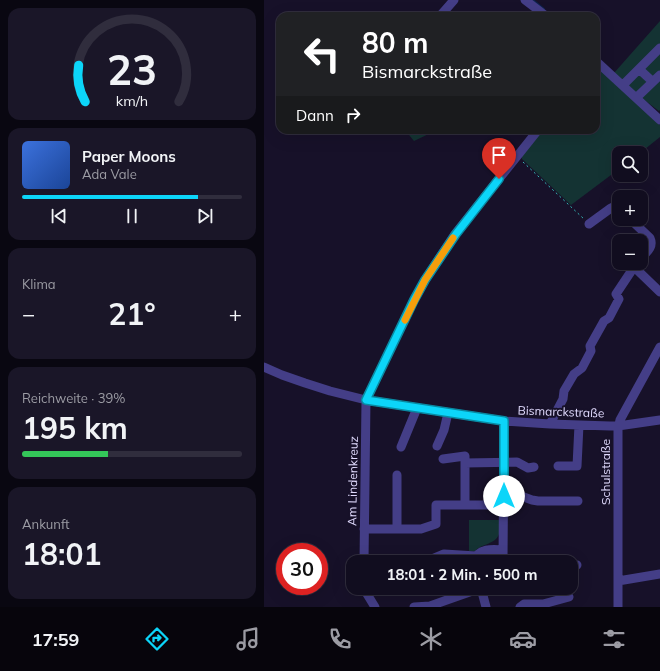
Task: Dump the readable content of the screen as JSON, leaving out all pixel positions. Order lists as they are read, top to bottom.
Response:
{
  "streets": {
    "street": ["Bismarckstraße", "Schulstraße", "Am Lindenkreuz"]
  },
  "crossings": [
    ["Bismarckstraße", "Schulstraße"],
    ["Bismarckstraße", "Am Lindenkreuz"]
  ],
  "page": {
    "turn": ["80 m", "Bismarckstraße"],
    "then": "Dann",
    "song": ["Paper Moons", "Ada Vale"],
    "map_buttons": ["+", "−"],
    "tile": [
      "Klima",
      ["Reichweite · 39%", "195 km"],
      ["Ankunft", "18:01"]
    ],
    "heat": ["−", "21°", "+"],
    "limit": "30",
    "trip": "18:01 · 2 Min. · 500 m",
    "tabs": "17:59",
    "gauge": ["23", "km/h"]
  }
}
